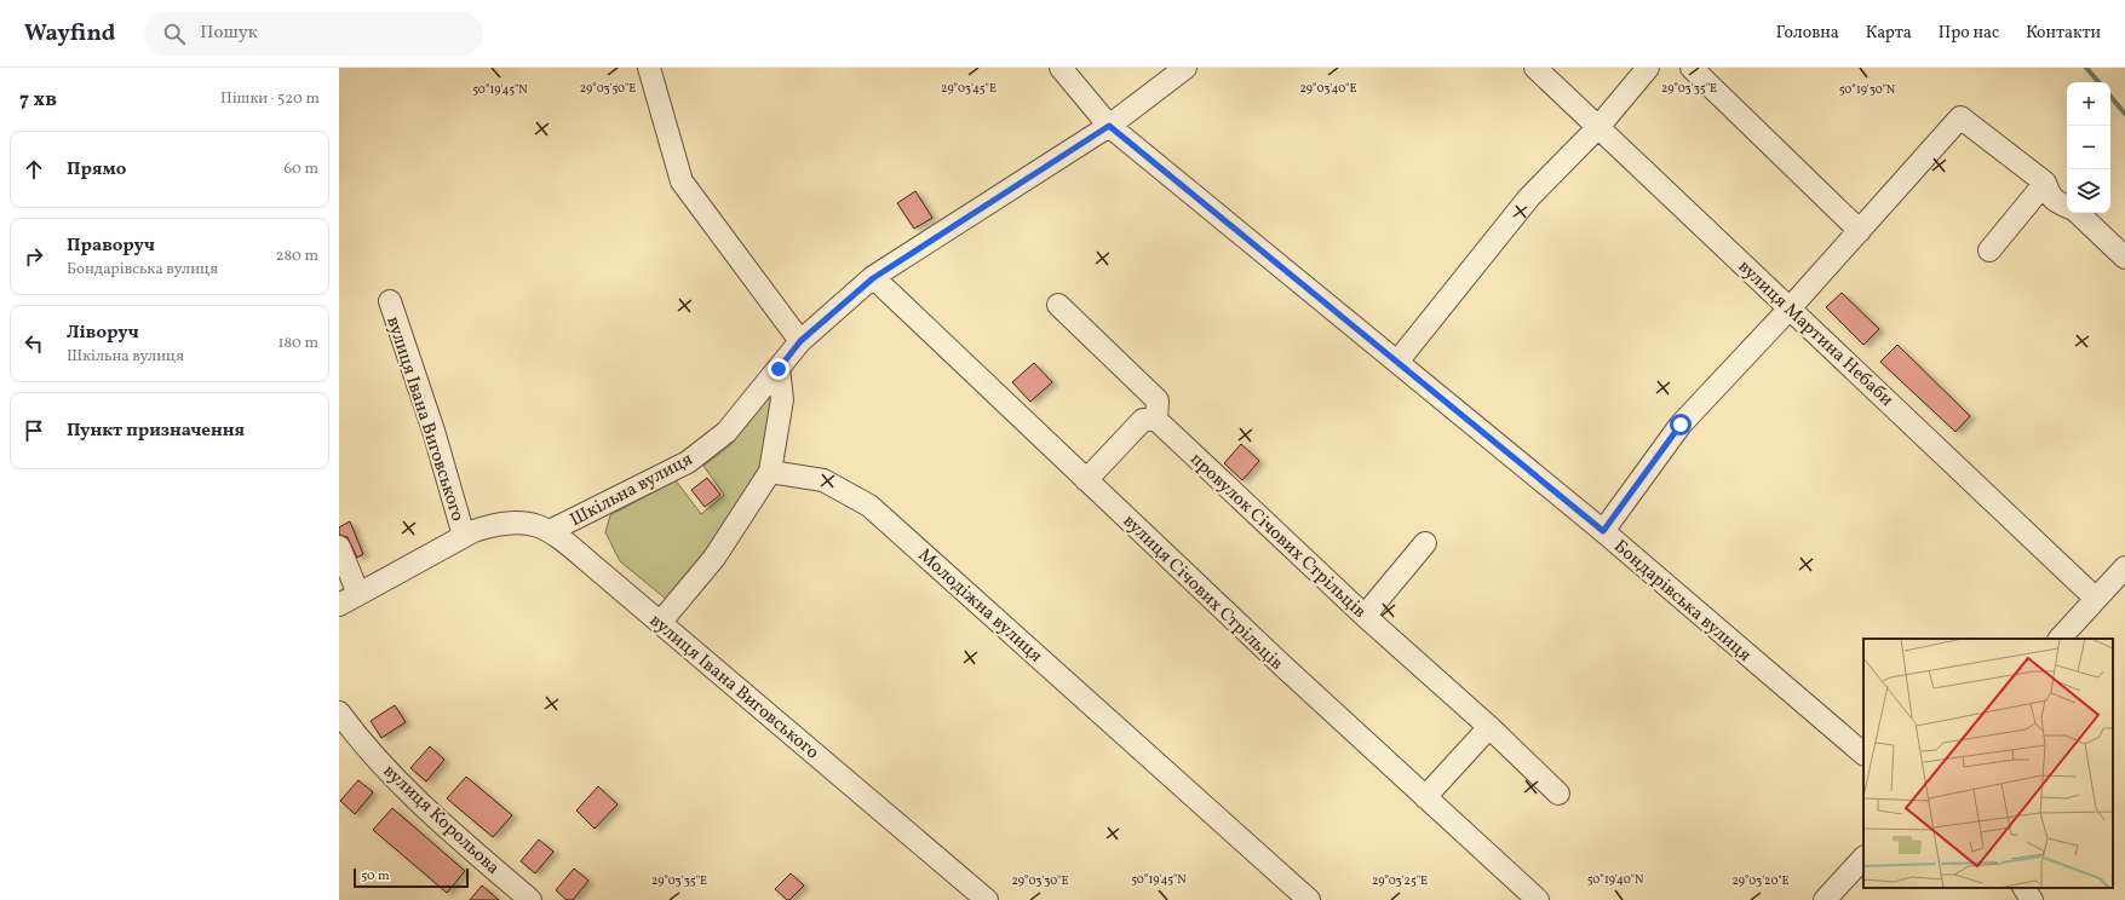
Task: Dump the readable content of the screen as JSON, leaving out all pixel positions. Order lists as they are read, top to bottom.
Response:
{
  "streets": {
    "street": [
      "вулиця Мартина Небаби",
      "вулиця Івана Виговського",
      "Шкільна вулиця",
      "провулок Січових Стрільців",
      "вулиця Січових Стрільців",
      "Бондарівська вулиця",
      "Молодіжна вулиця",
      "вулиця Корольова"
    ]
  },
  "crossings": [
    ["вулиця Івана Виговського", "Шкільна вулиця"],
    ["Шкільна вулиця", "вулиця Січових Стрільців"],
    ["Шкільна вулиця", "Бондарівська вулиця"]
  ],
  "scale_bar": "50 m",
  "page": {
    "header": "Wayfind",
    "search": "Пошук",
    "nav": [
      "Головна",
      "Карта",
      "Про нас",
      "Контакти"
    ],
    "heading": ["7 хв", "Пішки · 520 m"],
    "map_buttons": ["+", "−"],
    "list": [
      ["Прямо", "60 m"],
      ["Праворуч", "Бондарівська вулиця", "280 m"],
      ["Ліворуч", "Шкільна вулиця", "180 m"],
      "Пункт призначення"
    ],
    "scale": "50 m"
  },
  "coordinates": [
    "29°03'50\"E",
    "29°03'45\"E",
    "29°03'40\"E",
    "29°03'35\"E",
    "50°19'30\"N",
    "50°19'45\"N",
    "50°19'40\"N",
    "29°03'30\"E",
    "29°03'25\"E",
    "29°03'20\"E"
  ]
}
